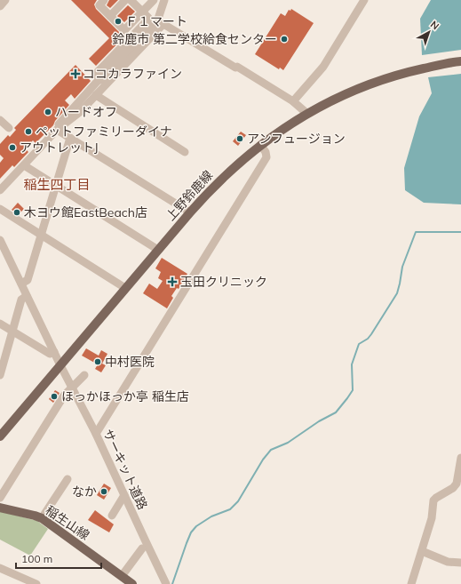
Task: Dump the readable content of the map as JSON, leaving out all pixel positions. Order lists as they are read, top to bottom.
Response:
{
  "streets": {
    "main road": ["上野鈴鹿線", "稲生山線"],
    "street": ["サーキット道路"]
  },
  "crossings": [
    ["上野鈴鹿線", "サーキット道路"]
  ],
  "districts": ["稲生四丁目"],
  "places": {
    "other": [
      "Ｆ１マート",
      "鈴鹿市 第二学校給食センター",
      "ハードオフ",
      "ペットファミリーダイナ",
      "アンフュージョン",
      "アウトレットJ",
      "木ヨウ館EastBeach店",
      "中村医院",
      "ほっかほっか亭 稲生店",
      "なか"
    ],
    "health": ["ココカラファイン", "玉田クリニック"]
  },
  "scale_bar": "100 m",
  "north": "top right"
}
